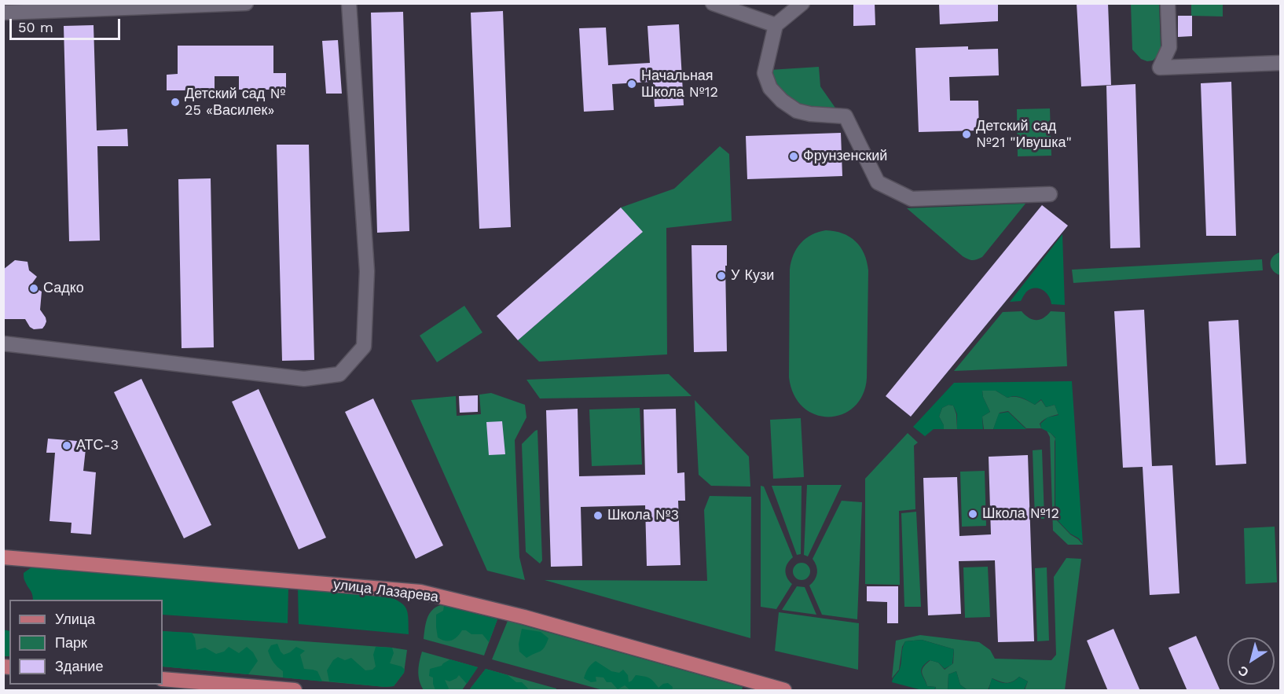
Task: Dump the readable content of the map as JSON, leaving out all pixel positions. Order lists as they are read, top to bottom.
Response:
{
  "streets": {
    "main road": ["улица Лазарева"]
  },
  "places": [
    "Начальная Школа №12",
    "Детский сад № 25 «Василек»",
    "Детский сад №21 \"Ивушка\"",
    "Фрунзенский",
    "У Кузи",
    "Садко",
    "АТС-3",
    "Школа №12",
    "Школа №3"
  ],
  "legend": ["Улица", "Парк", "Здание"],
  "scale_bar": "50 m",
  "north": "bottom left"
}
